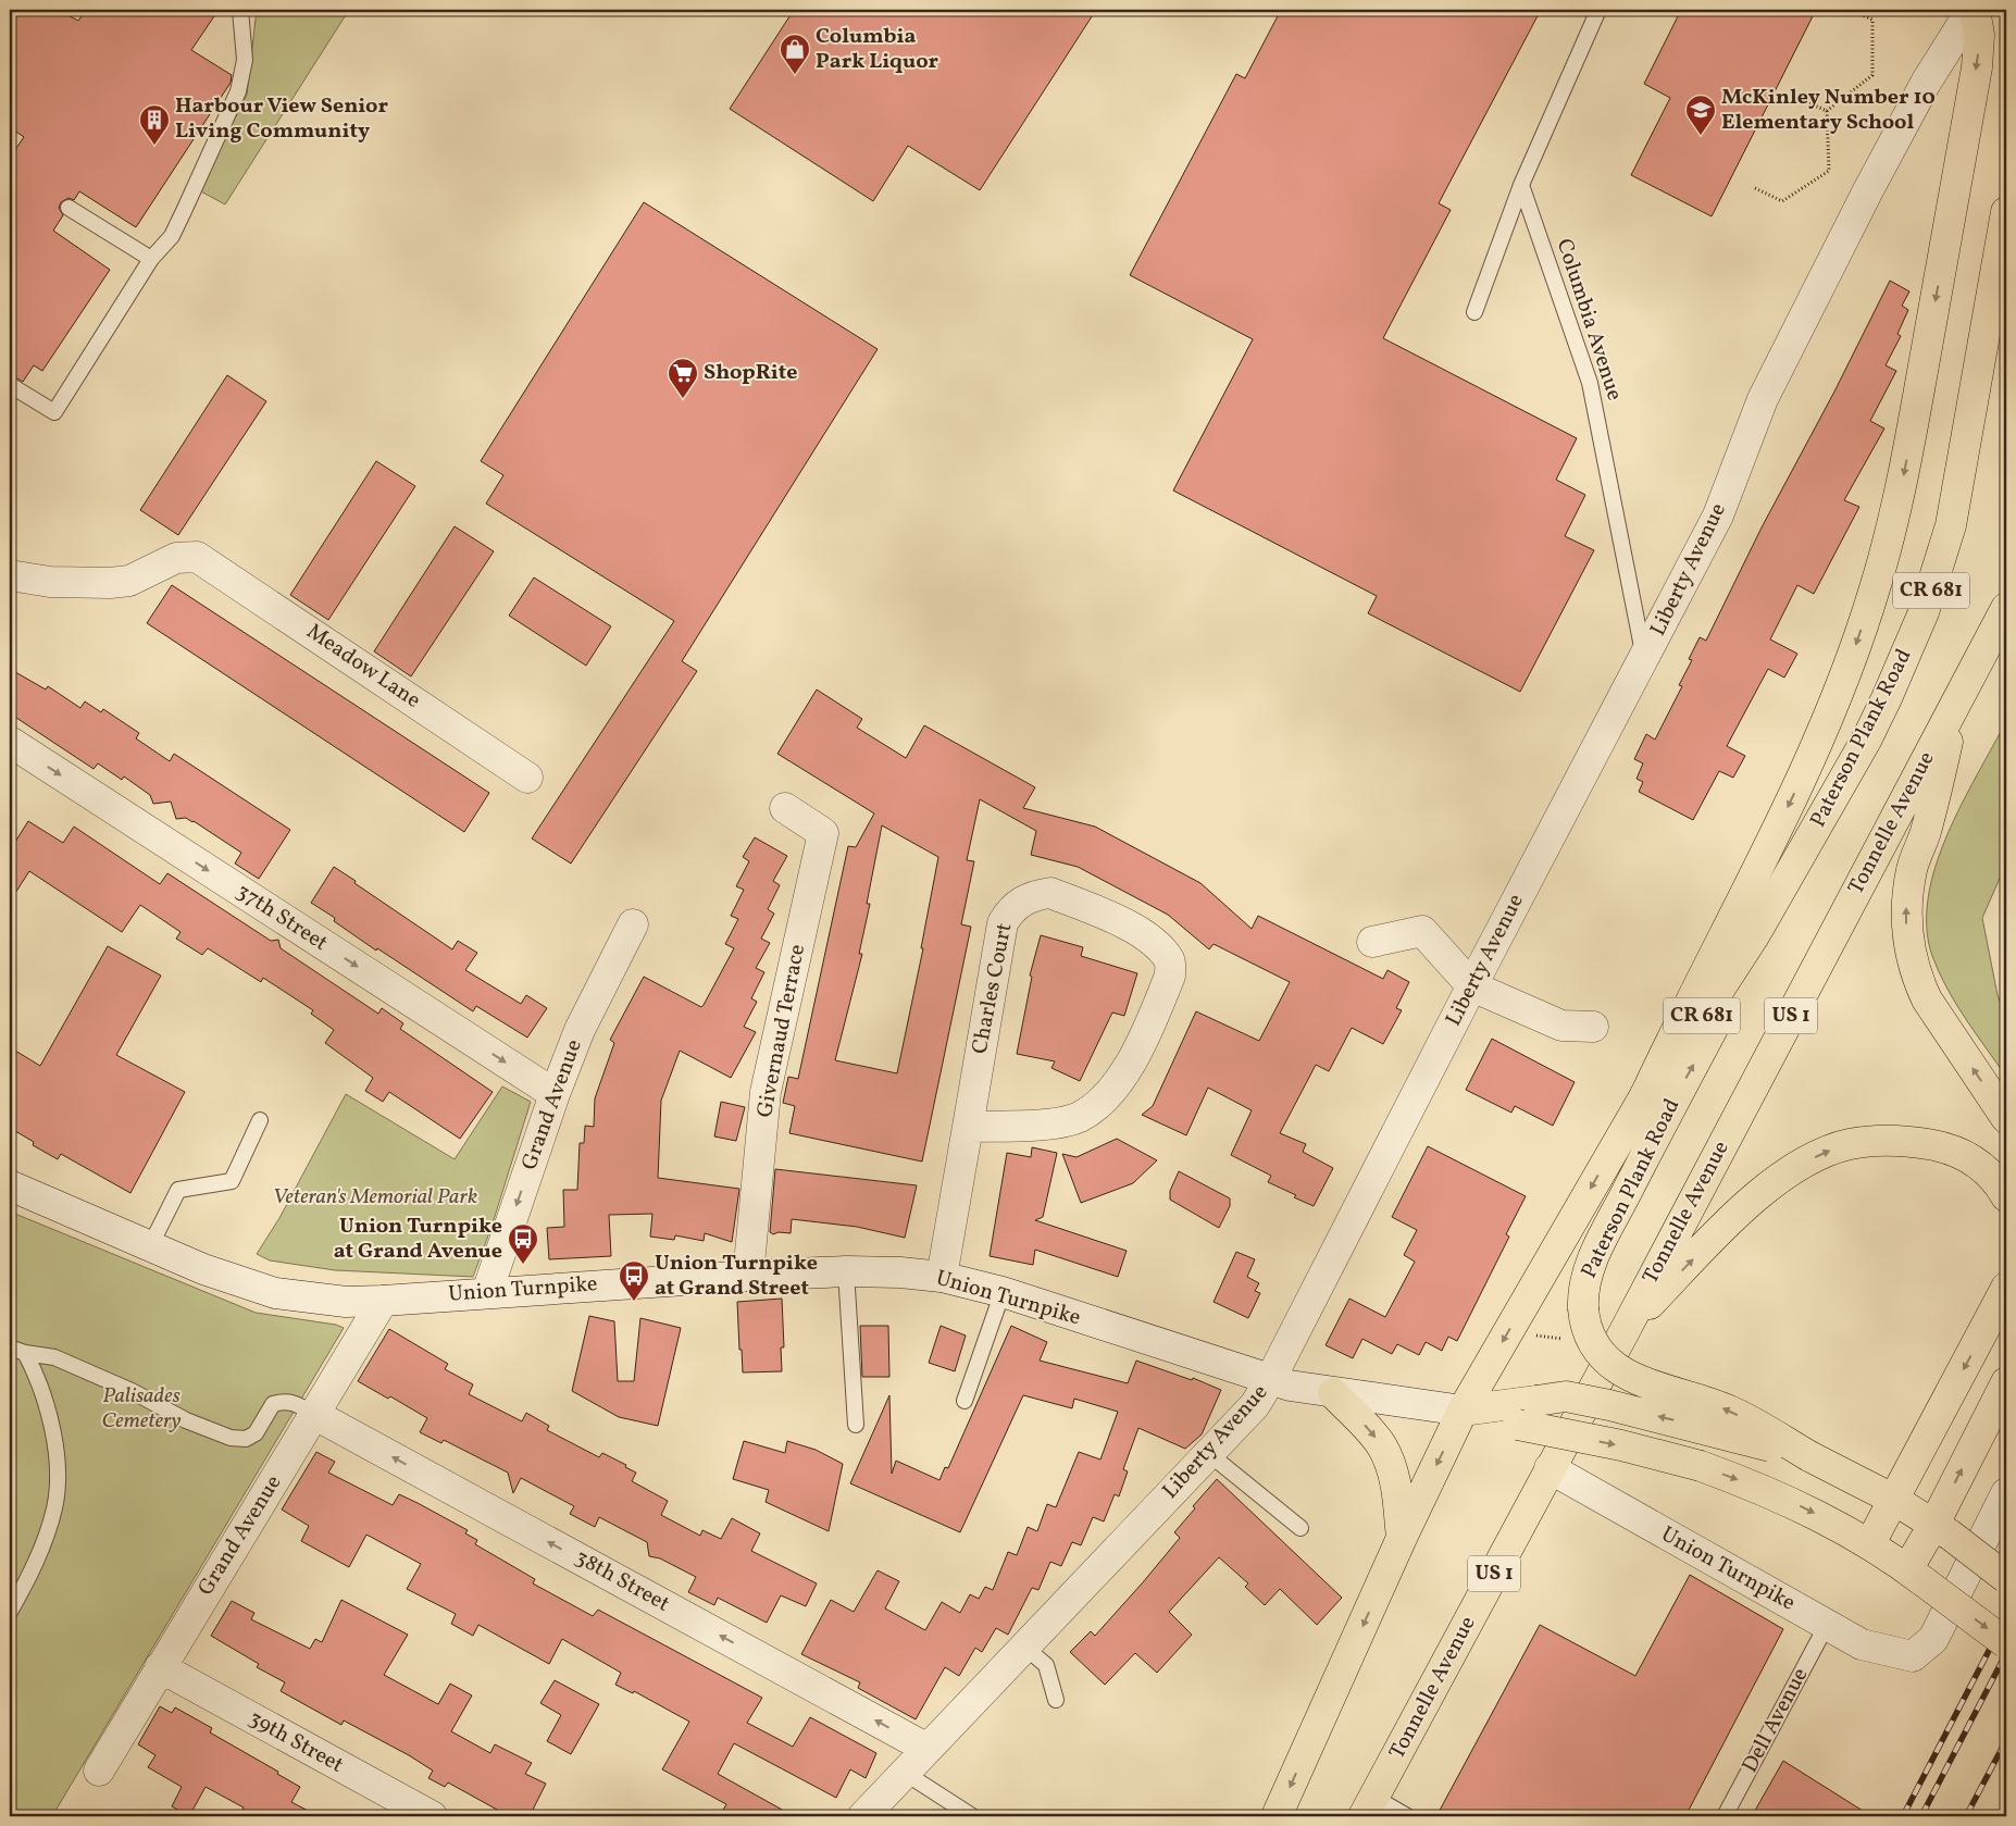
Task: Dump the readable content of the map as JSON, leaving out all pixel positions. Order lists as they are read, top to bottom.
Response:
{
  "streets": {
    "main road": [
      "CR 681",
      "Paterson Plank Road",
      "Tonnelle Avenue",
      "US 1"
    ],
    "street": [
      "Liberty Avenue",
      "Meadow Lane",
      "37th Street",
      "Charles Court",
      "Givernaud Terrace",
      "Grand Avenue",
      "Union Turnpike",
      "38th Street",
      "39th Street"
    ],
    "lane": ["Columbia Avenue", "Dell Avenue"]
  },
  "crossings": [
    ["Columbia Avenue", "Liberty Avenue"],
    ["Liberty Avenue", "Union Turnpike"],
    ["Liberty Avenue", "38th Street"],
    ["Paterson Plank Road", "Union Turnpike"],
    ["Tonnelle Avenue", "Union Turnpike"],
    ["37th Street", "Grand Avenue"],
    ["Charles Court", "Union Turnpike"],
    ["Givernaud Terrace", "Union Turnpike"],
    ["Grand Avenue", "Union Turnpike"],
    ["Grand Avenue", "38th Street"],
    ["Grand Avenue", "39th Street"],
    ["Union Turnpike", "Dell Avenue"]
  ],
  "one_way": ["37th Street", "38th Street"],
  "parks": ["Veteran's Memorial Park", "Palisades Cemetery"],
  "places": {
    "shop": ["Columbia Park Liquor"],
    "school or university": ["McKinley Number 10 Elementary School"],
    "building": ["Harbour View Senior Living Community"],
    "supermarket": ["ShopRite"],
    "bus stop": ["Union Turnpike at Grand Avenue", "Union Turnpike at Grand Street"]
  }
}
